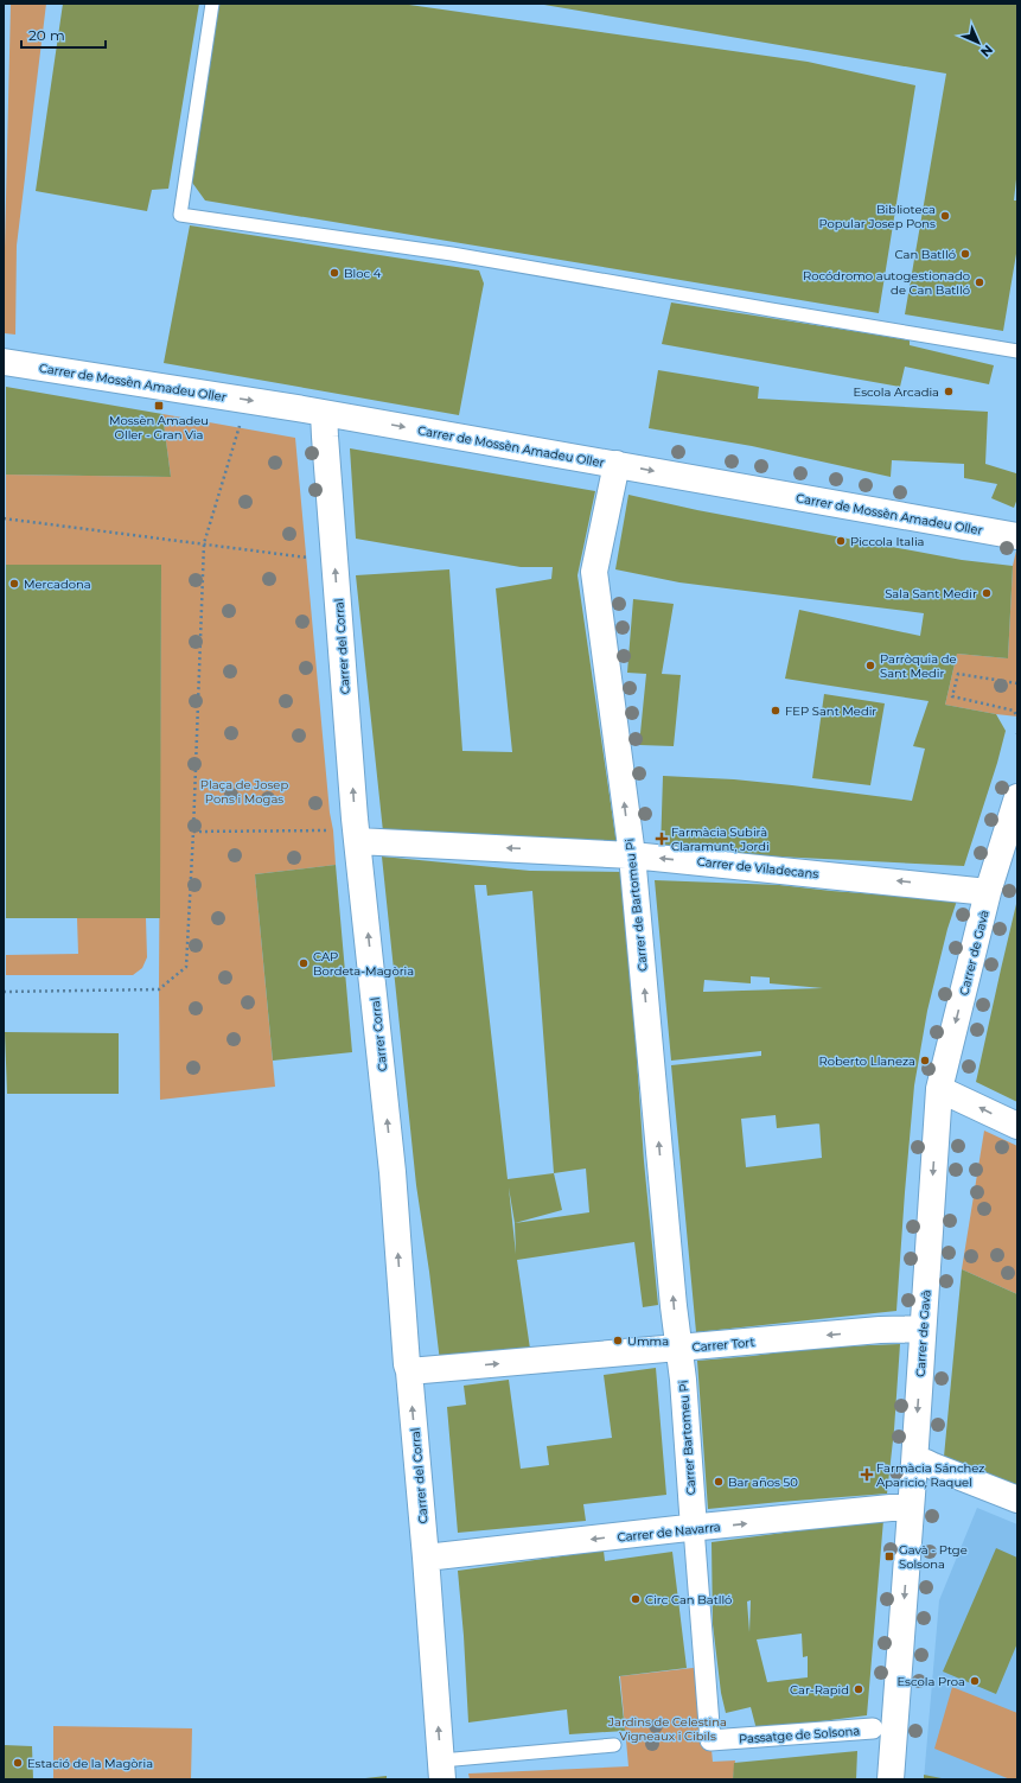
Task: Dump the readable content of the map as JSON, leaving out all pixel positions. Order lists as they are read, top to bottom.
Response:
{
  "streets": {
    "street": [
      "Carrer de Mossèn Amadeu Oller",
      "Carrer del Corral",
      "Carrer de Viladecans",
      "Carrer de Bartomeu Pi",
      "Carrer de Gavà",
      "Carrer Corral",
      "Carrer Tort",
      "Carrer Bartomeu Pi",
      "Carrer de Navarra",
      "Passatge de Solsona"
    ]
  },
  "crossings": [
    ["Carrer de Mossèn Amadeu Oller", "Carrer del Corral"],
    ["Carrer de Mossèn Amadeu Oller", "Carrer de Bartomeu Pi"],
    ["Carrer del Corral", "Carrer de Viladecans"],
    ["Carrer del Corral", "Carrer Corral"],
    ["Carrer del Corral", "Carrer Tort"],
    ["Carrer del Corral", "Carrer de Navarra"],
    ["Carrer de Viladecans", "Carrer de Bartomeu Pi"],
    ["Carrer de Viladecans", "Carrer de Gavà"],
    ["Carrer de Viladecans", "Carrer Corral"],
    ["Carrer de Bartomeu Pi", "Carrer Tort"],
    ["Carrer de Bartomeu Pi", "Carrer Bartomeu Pi"],
    ["Carrer de Gavà", "Carrer Tort"],
    ["Carrer de Gavà", "Carrer de Navarra"],
    ["Carrer Tort", "Carrer Bartomeu Pi"],
    ["Carrer Bartomeu Pi", "Carrer de Navarra"],
    ["Carrer Bartomeu Pi", "Passatge de Solsona"],
    ["Carrer de Navarra", "Passatge de Solsona"]
  ],
  "one_way": [
    "Carrer de Mossèn Amadeu Oller",
    "Carrer del Corral",
    "Carrer de Viladecans",
    "Carrer de Bartomeu Pi",
    "Carrer de Gavà",
    "Carrer Corral"
  ],
  "parks": ["Plaça de Josep Pons i Mogas", "Jardins de Celestina Vigneaux i Cibils"],
  "places": {
    "other": [
      "Biblioteca Popular Josep Pons",
      "Can Batlló",
      "Bloc 4",
      "Rocódromo autogestionado de Can Batlló",
      "Escola Arcadia",
      "Piccola Italia",
      "Mercadona",
      "Sala Sant Medir",
      "Parròquia de Sant Medir",
      "FEP Sant Medir",
      "CAP Bordeta-Magòria",
      "Roberto Llaneza",
      "Umma",
      "Bar años 50",
      "Circ Can Batlló",
      "Escola Proa",
      "Car-Rapid",
      "Estació de la Magòria"
    ],
    "transit": ["Mossèn Amadeu Oller - Gran Via", "Gavà - Ptge Solsona"],
    "health": ["Farmàcia Subirà Claramunt, Jordi", "Farmàcia Sánchez Aparicio, Raquel"]
  },
  "scale_bar": "20 m",
  "north": "bottom right"
}
